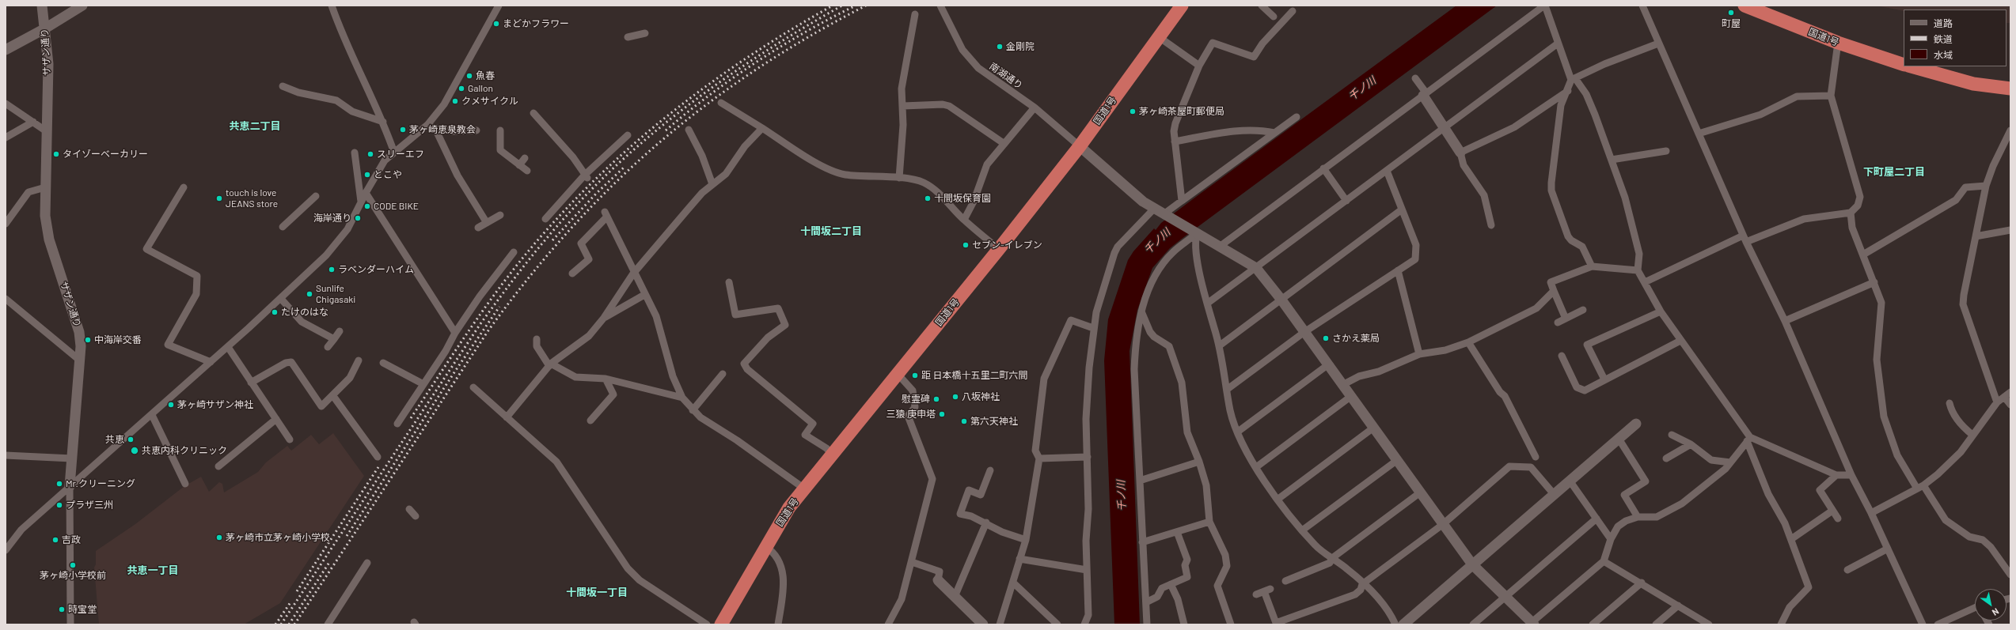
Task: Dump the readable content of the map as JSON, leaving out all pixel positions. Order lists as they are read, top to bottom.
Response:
{
  "streets": {
    "highway": ["国道1号"],
    "street": ["サザン通り", "南湖通り"]
  },
  "crossings": [
    ["国道1号", "南湖通り"]
  ],
  "districts": [
    "共恵二丁目",
    "下町屋二丁目",
    "十間坂二丁目",
    "共恵一丁目",
    "十間坂一丁目"
  ],
  "water": ["千ノ川"],
  "places": [
    "町屋",
    "まどかフラワー",
    "金剛院",
    "魚春",
    "Gallon",
    "クメサイクル",
    "茅ヶ崎茶屋町郵便局",
    "茅ヶ崎恵泉教会",
    "タイゾーベーカリー",
    "スリーエフ",
    "とこや",
    "touch is love JEANS store",
    "十間坂保育園",
    "CODE BIKE",
    "海岸通り",
    "セブン-イレブン",
    "ラベンダーハイム",
    "Sunlife Chigasaki",
    "たけのはな",
    "さかえ薬局",
    "中海岸交番",
    "距 日本橋十五里二町六間",
    "八坂神社",
    "慰霊碑",
    "茅ヶ崎サザン神社",
    "三猿 庚申塔",
    "第六天神社",
    "共恵",
    "共恵内科クリニック",
    "Mr.クリーニング",
    "プラザ三州",
    "茅ヶ崎市立茅ヶ崎小学校",
    "吉政",
    "茅ヶ崎小学校前",
    "時宝堂"
  ],
  "legend": ["道路", "鉄道", "水域"],
  "north": "bottom right"
}
